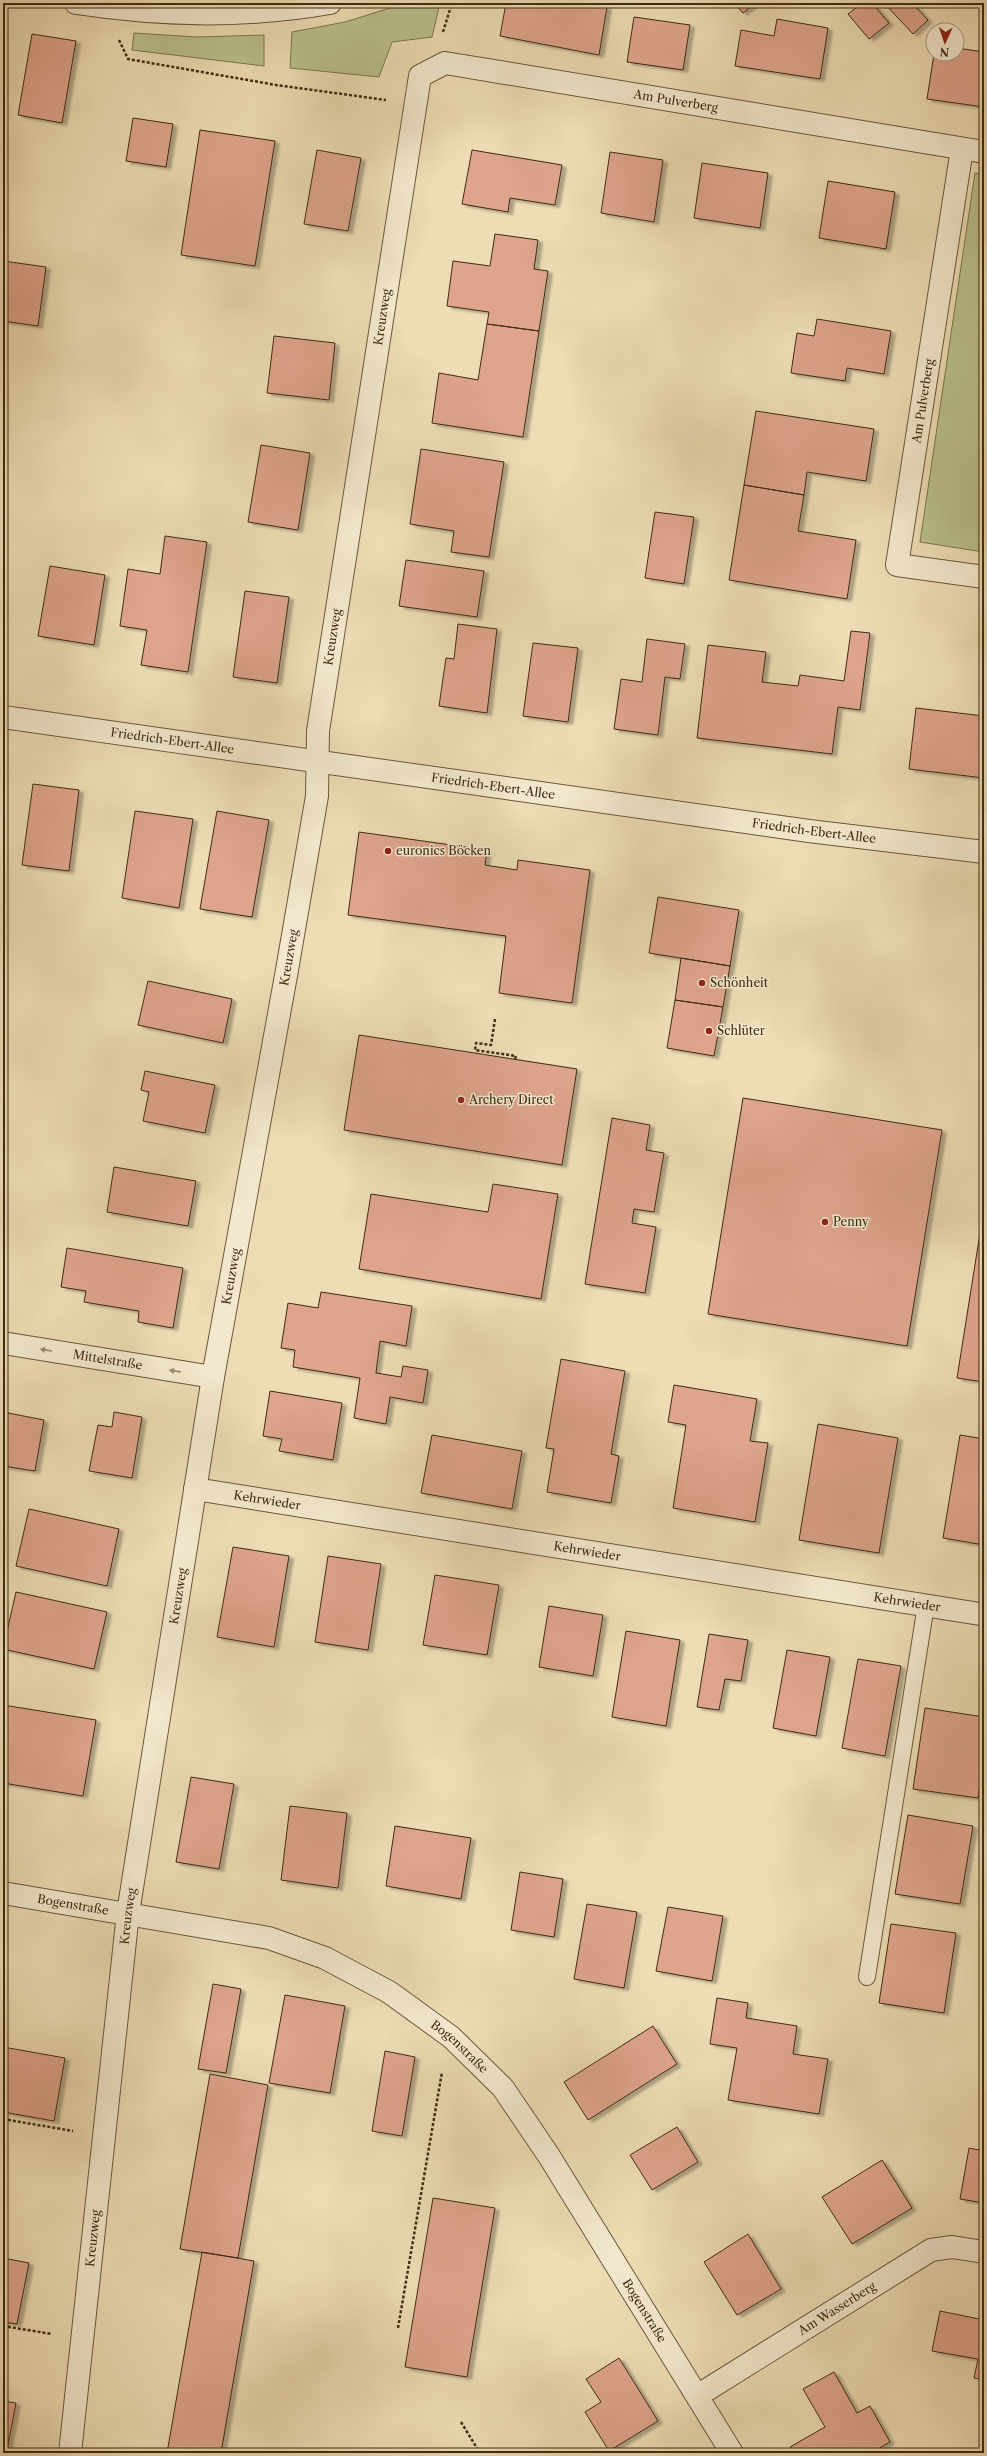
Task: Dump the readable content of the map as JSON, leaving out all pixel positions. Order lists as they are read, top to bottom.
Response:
{
  "streets": {
    "street": [
      "Am Pulverberg",
      "Kreuzweg",
      "Friedrich-Ebert-Allee",
      "Mittelstraße",
      "Kehrwieder",
      "Bogenstraße",
      "Am Wasserberg"
    ]
  },
  "crossings": [
    ["Am Pulverberg", "Kreuzweg"],
    ["Kreuzweg", "Friedrich-Ebert-Allee"],
    ["Kreuzweg", "Mittelstraße"],
    ["Kreuzweg", "Kehrwieder"],
    ["Kreuzweg", "Bogenstraße"],
    ["Bogenstraße", "Am Wasserberg"]
  ],
  "one_way": ["Mittelstraße"],
  "places": [
    "euronics Böcken",
    "Schönheit",
    "Schlüter",
    "Archery Direct",
    "Penny"
  ],
  "north": "bottom"
}
